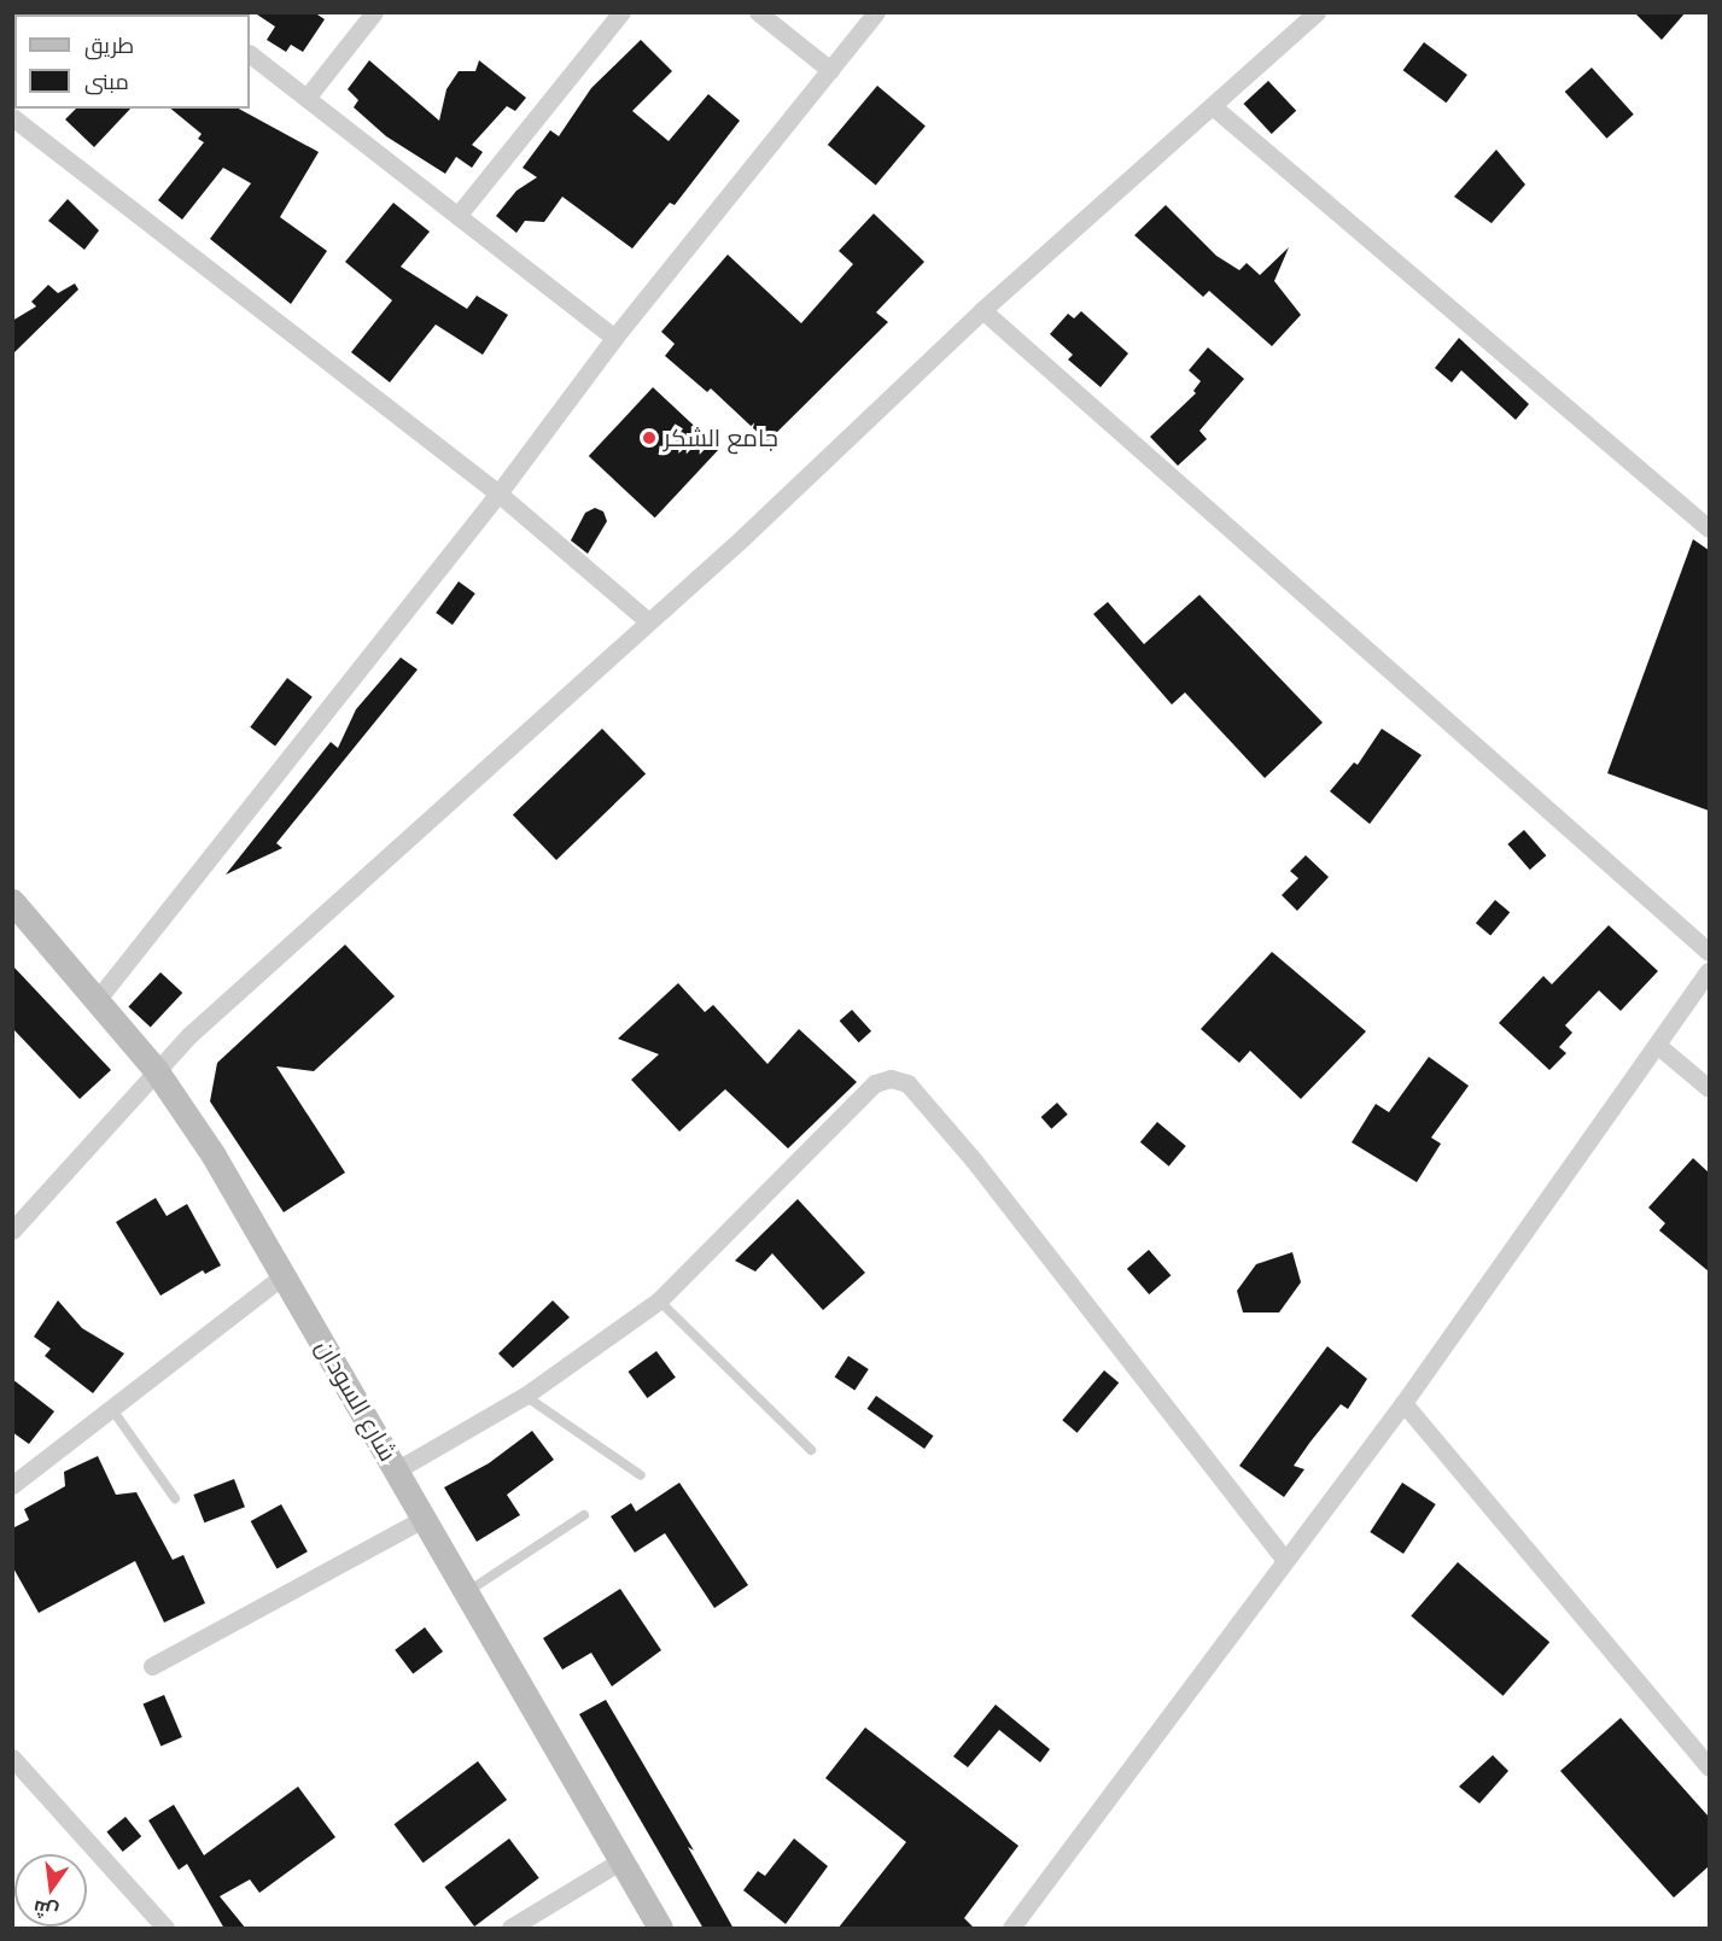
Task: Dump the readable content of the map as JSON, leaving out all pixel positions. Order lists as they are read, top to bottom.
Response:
{
  "streets": {
    "main road": ["شارع السودان"]
  },
  "places": ["جامع الشكر"],
  "legend": ["طريق", "مبنى"],
  "north": "bottom"
}
